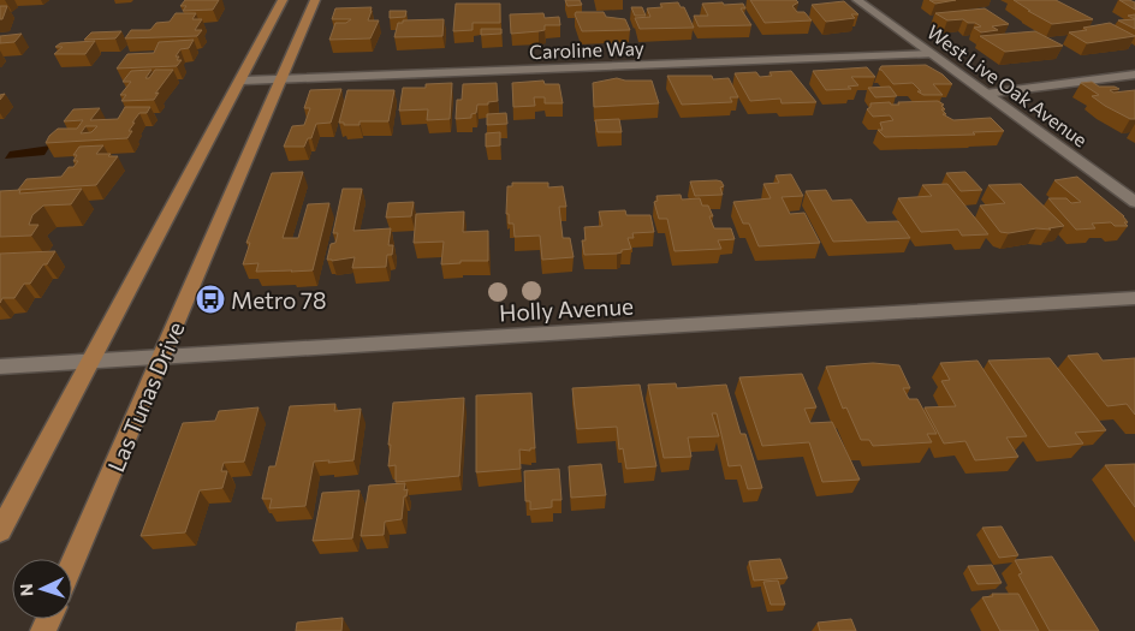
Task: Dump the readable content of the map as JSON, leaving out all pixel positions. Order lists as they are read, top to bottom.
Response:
{
  "streets": {
    "main road": ["Las Tunas Drive"],
    "street": ["Caroline Way", "West Live Oak Avenue", "Holly Avenue"]
  },
  "crossings": [
    ["Caroline Way", "West Live Oak Avenue"],
    ["Caroline Way", "Las Tunas Drive"],
    ["Holly Avenue", "Las Tunas Drive"]
  ],
  "places": {
    "bus stop": ["Metro 78"]
  },
  "north": "left"
}
